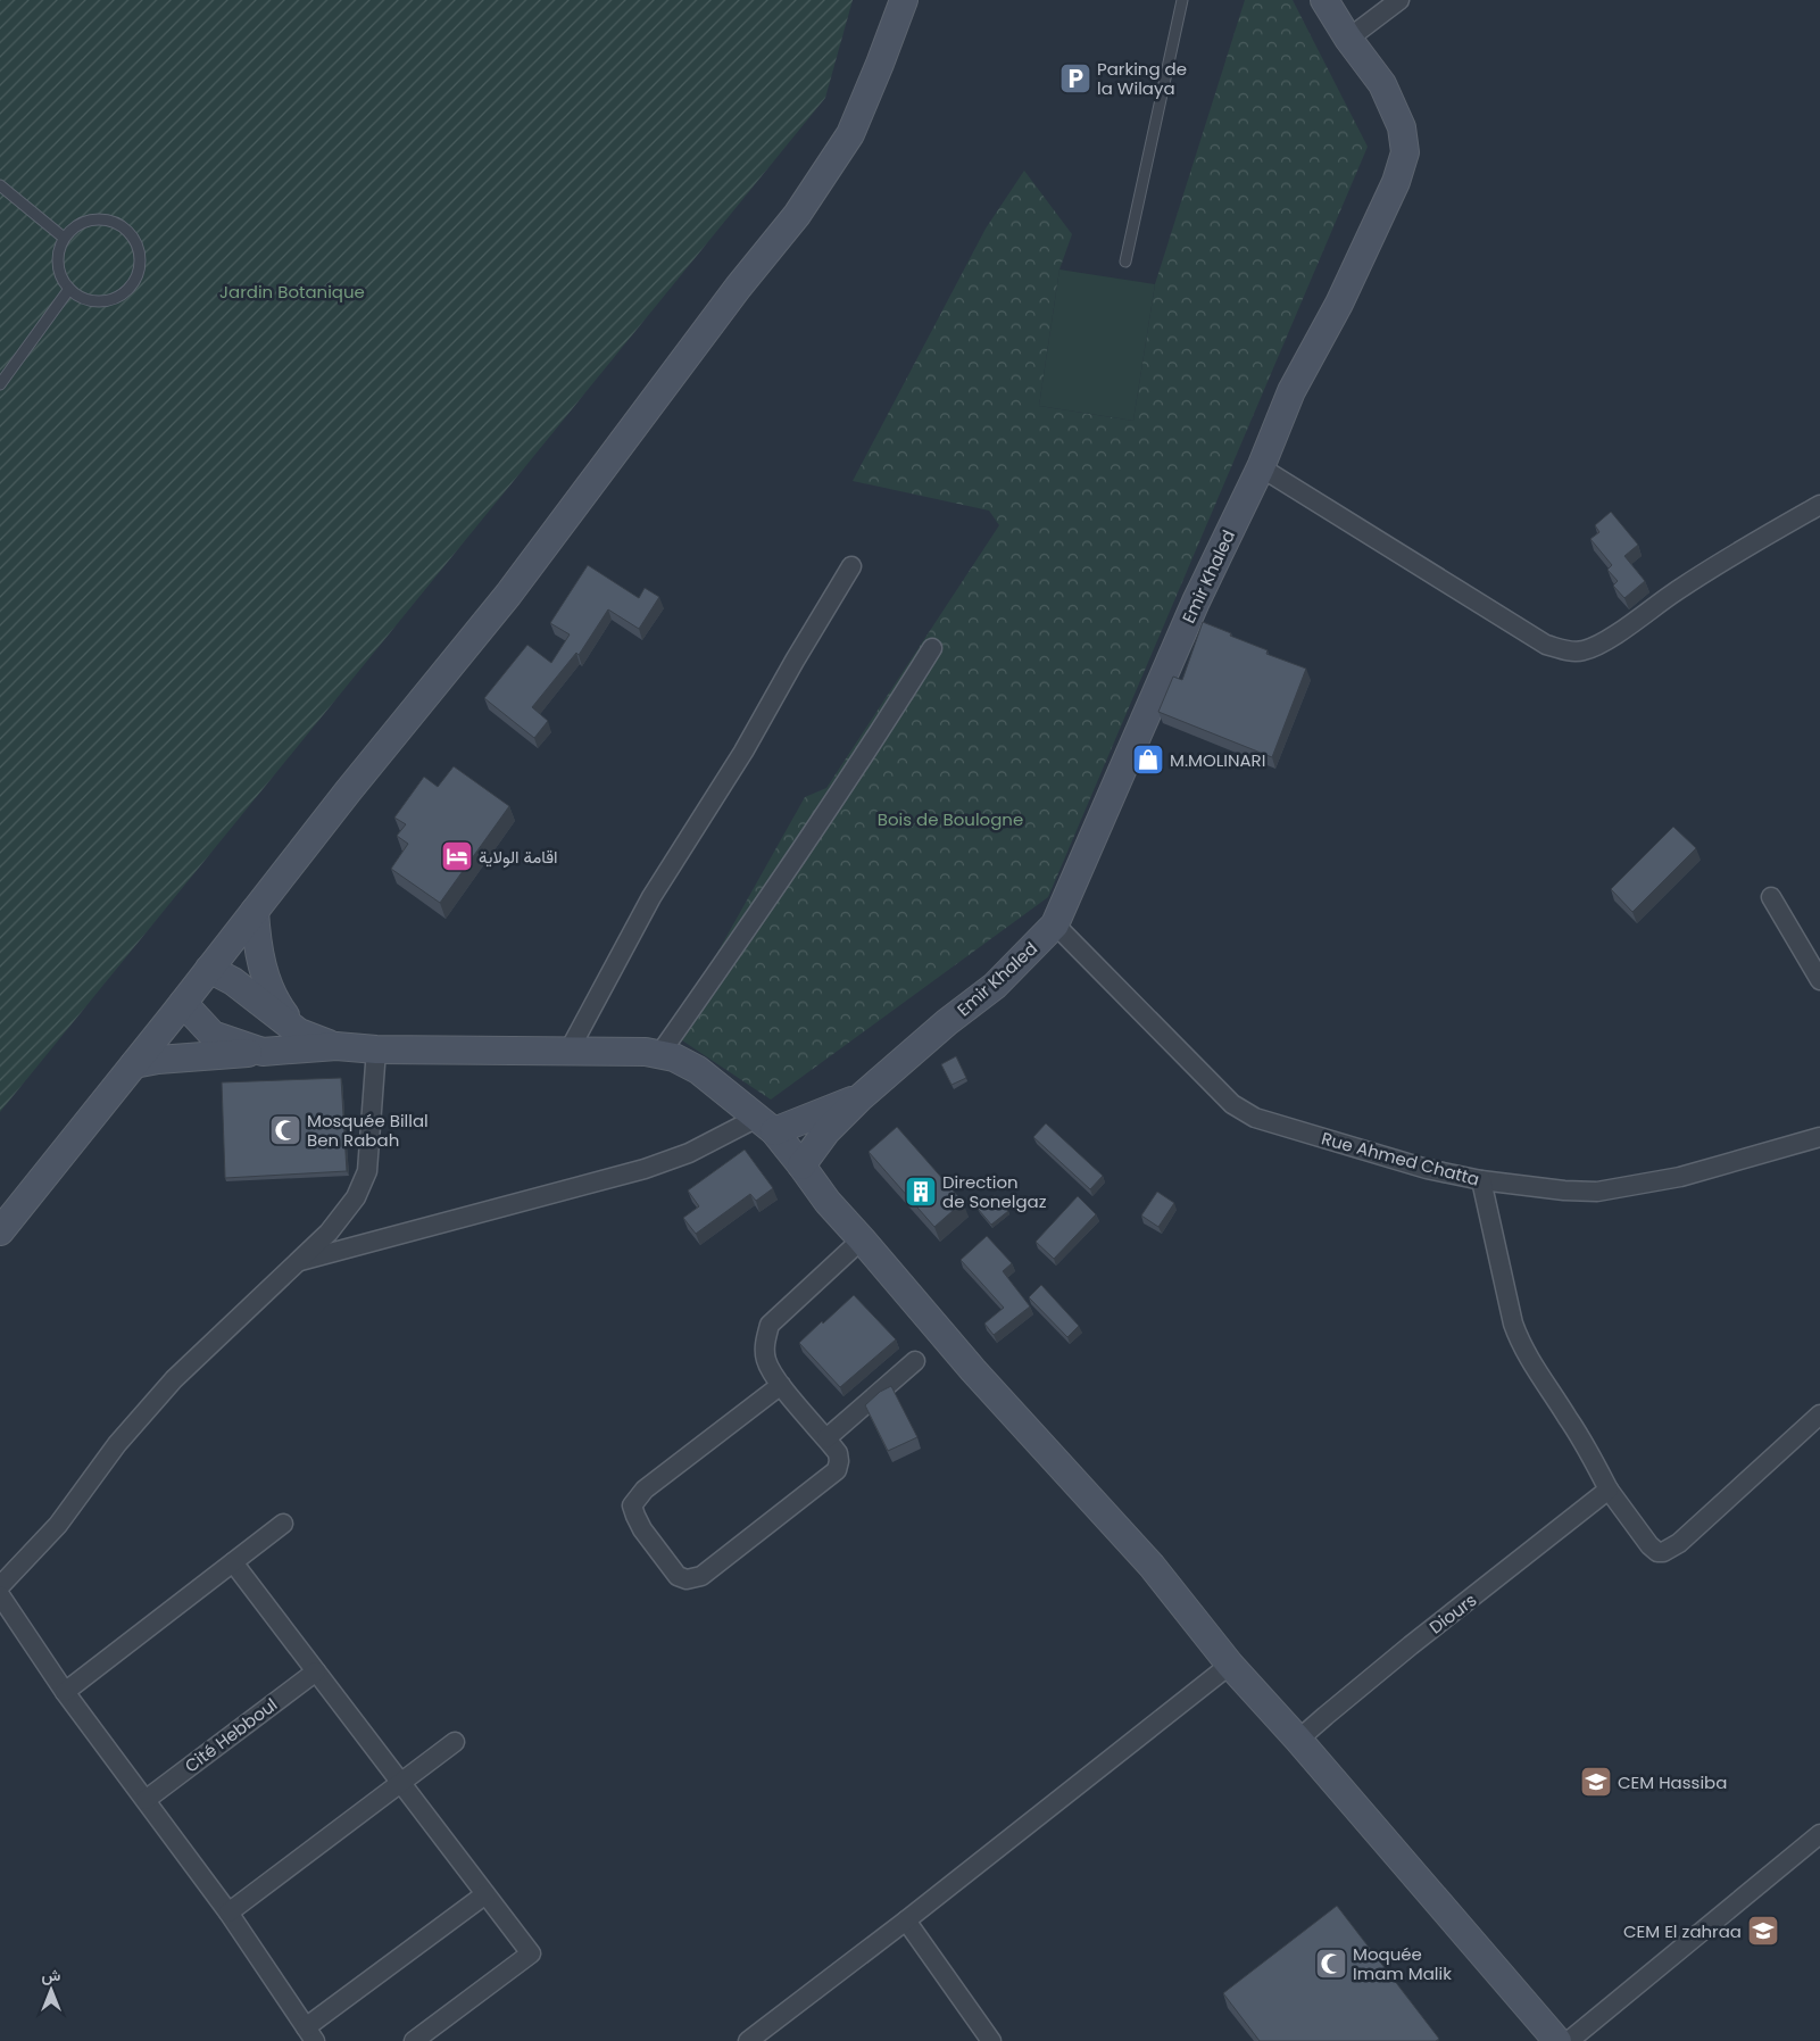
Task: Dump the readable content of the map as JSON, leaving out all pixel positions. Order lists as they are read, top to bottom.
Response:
{
  "streets": {
    "street": [
      "Emir Khaled",
      "Rue Ahmed Chatta",
      "Diours",
      "Cité Hebboul"
    ]
  },
  "crossings": [
    ["Emir Khaled", "Rue Ahmed Chatta"]
  ],
  "parks": ["Jardin Botanique", "Bois de Boulogne"],
  "places": {
    "parking": ["Parking de la Wilaya"],
    "shop": ["M.MOLINARI"],
    "hotel": ["اقامة الولاية"],
    "mosque": ["Mosquée Billal Ben Rabah", "Moquée Imam Malik"],
    "building": ["Direction de Sonelgaz"],
    "school or university": ["CEM Hassiba", "CEM El zahraa"]
  },
  "north": "top"
}
